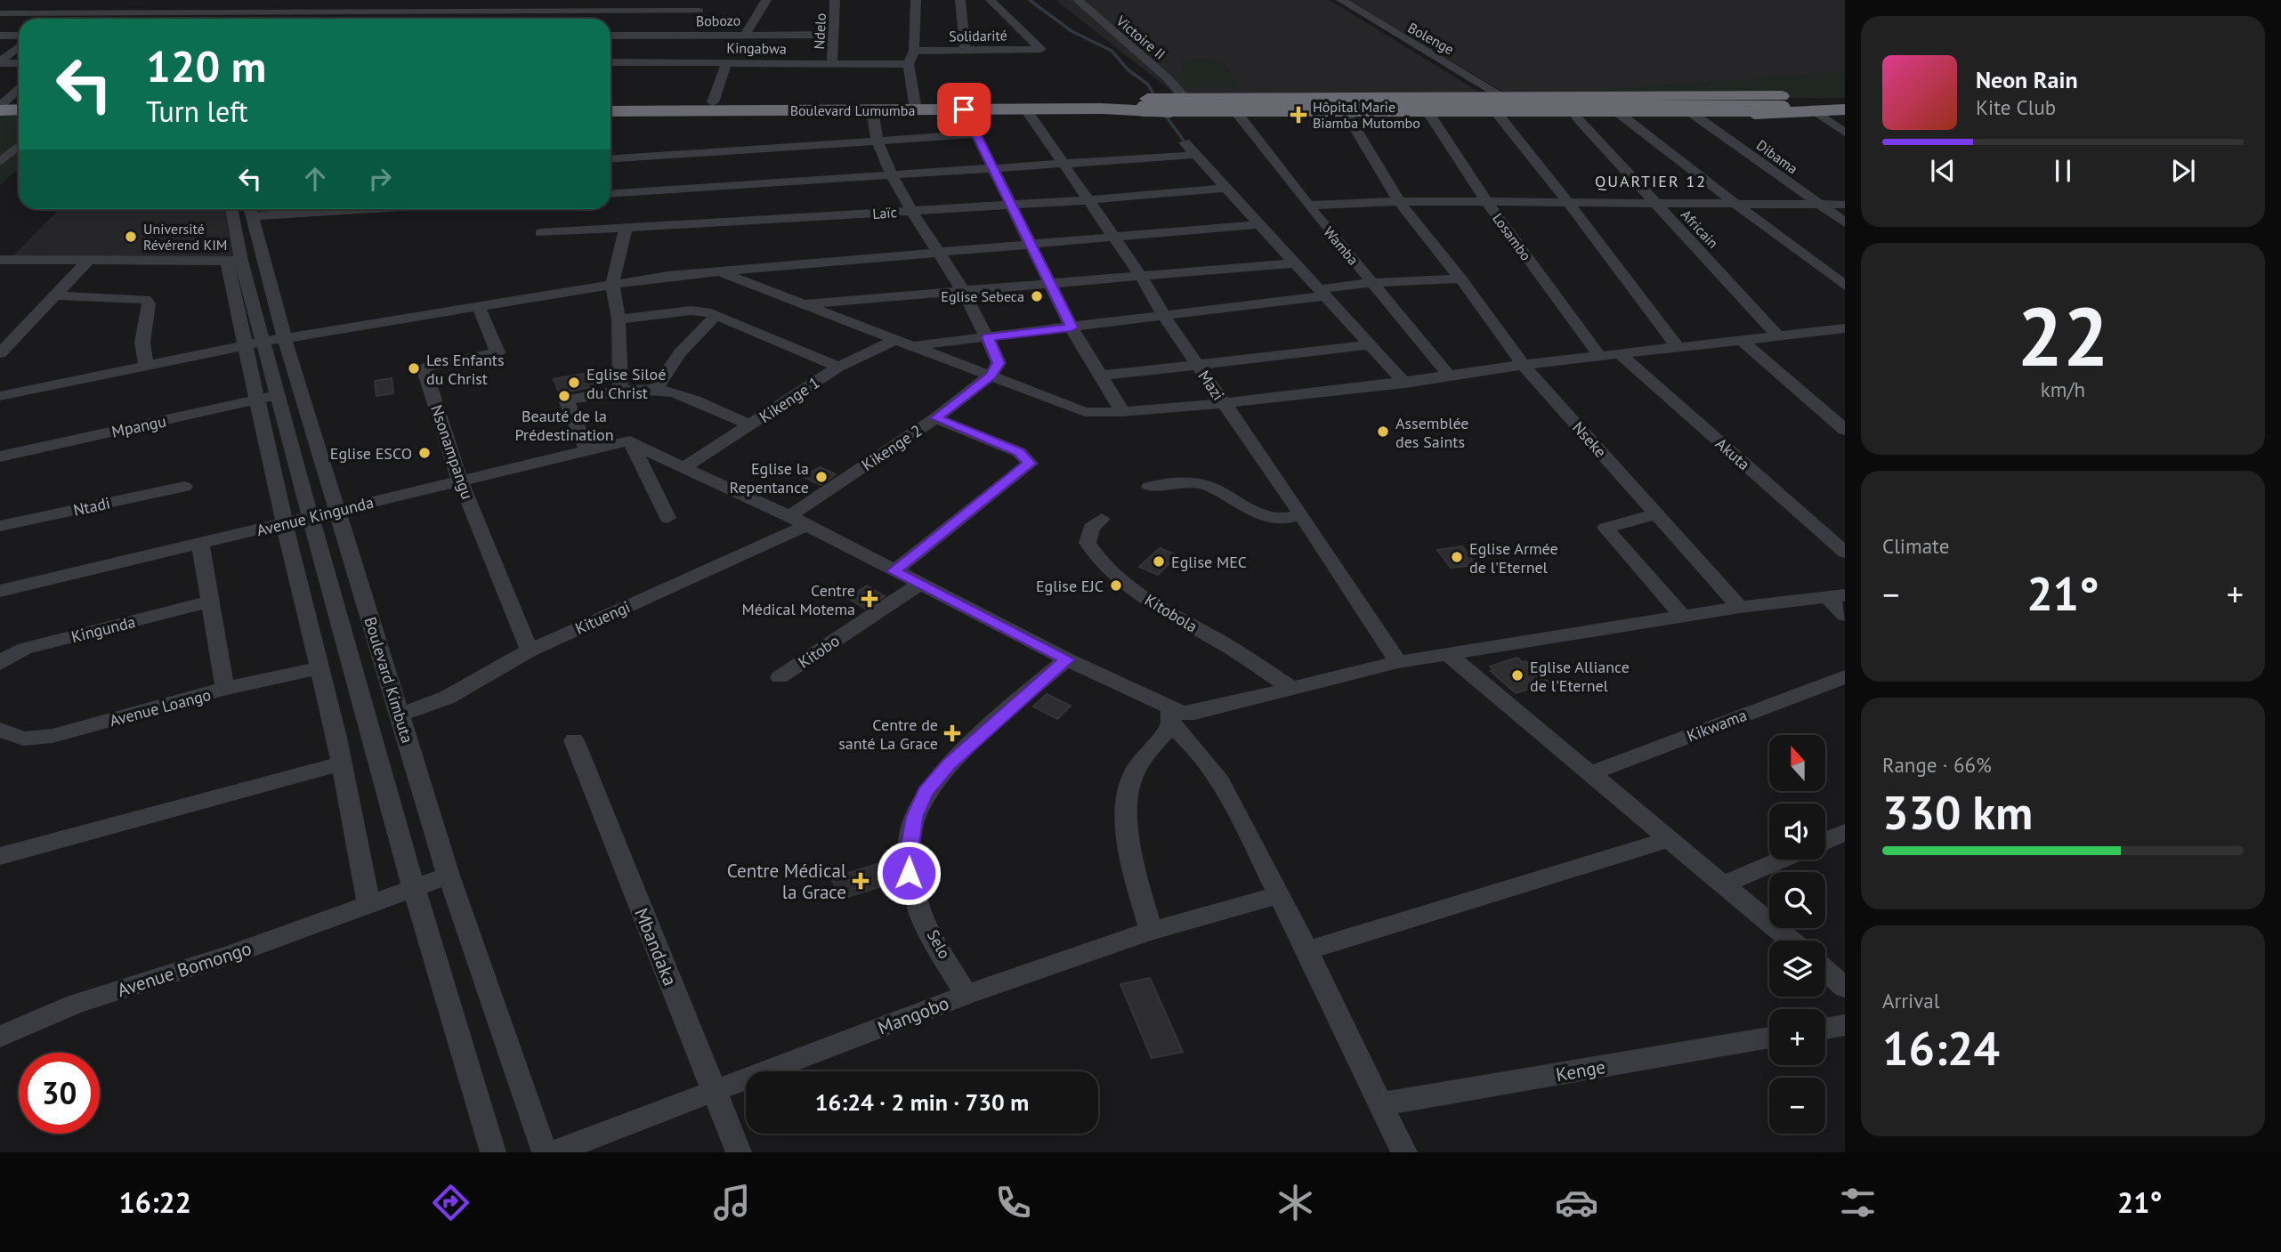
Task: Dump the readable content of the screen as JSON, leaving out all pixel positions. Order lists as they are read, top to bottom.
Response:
{
  "streets": {
    "highway": ["Boulevard Lumumba"],
    "street": [
      "Bobozo",
      "Ndelo",
      "Solidarité",
      "Victoire II",
      "Bolenge",
      "Kingabwa",
      "Dibama",
      "Laïc",
      "Africain",
      "Losambo",
      "Wamba",
      "Mazi",
      "Kikenge 1",
      "Mpangu",
      "Nseke",
      "Kikenge 2",
      "Nsonampangu",
      "Akuta",
      "Ntadi",
      "Avenue Kingunda",
      "Kitobola",
      "Kituengi",
      "Kingunda",
      "Kitobo",
      "Boulevard Kimbuta",
      "Avenue Loango",
      "Kikwama",
      "Selo",
      "Mbandaka",
      "Avenue Bomongo",
      "Mangobo",
      "Kenge"
    ]
  },
  "crossings": [
    ["Bobozo", "Ndelo"],
    ["Ndelo", "Kingabwa"],
    ["Boulevard Lumumba", "Mazi"],
    ["Laïc", "Mazi"],
    ["Mpangu", "Boulevard Kimbuta"],
    ["Nsonampangu", "Avenue Kingunda"],
    ["Nsonampangu", "Kituengi"],
    ["Avenue Kingunda", "Boulevard Kimbuta"],
    ["Kituengi", "Boulevard Kimbuta"],
    ["Boulevard Kimbuta", "Avenue Bomongo"],
    ["Selo", "Mangobo"],
    ["Mbandaka", "Mangobo"]
  ],
  "districts": ["QUARTIER 12"],
  "places": {
    "health": [
      "Hôpital Marie Biamba Mutombo",
      "Centre Médical Motema",
      "Centre de santé La Grace",
      "Centre Médical la Grace"
    ],
    "other": [
      "Université Révérend KIM",
      "Eglise Sebeca",
      "Les Enfants du Christ",
      "Eglise Siloé du Christ",
      "Beauté de la Prédestination",
      "Assemblée des Saints",
      "Eglise ESCO",
      "Eglise la Repentance",
      "Eglise Armée de l'Eternel",
      "Eglise MEC",
      "Eglise EJC",
      "Eglise Alliance de l'Eternel"
    ]
  },
  "north": "top",
  "page": {
    "turn": ["120 m", "Turn left"],
    "song": ["Neon Rain", "Kite Club"],
    "tile": [
      ["22", "km/h"],
      "Climate",
      ["Range · 66%", "330 km"],
      ["Arrival", "16:24"]
    ],
    "heat": ["−", "21°", "+"],
    "map_buttons": ["+", "−"],
    "limit": "30",
    "trip": "16:24 · 2 min · 730 m",
    "tabs": ["16:22", "21°"]
  }
}
